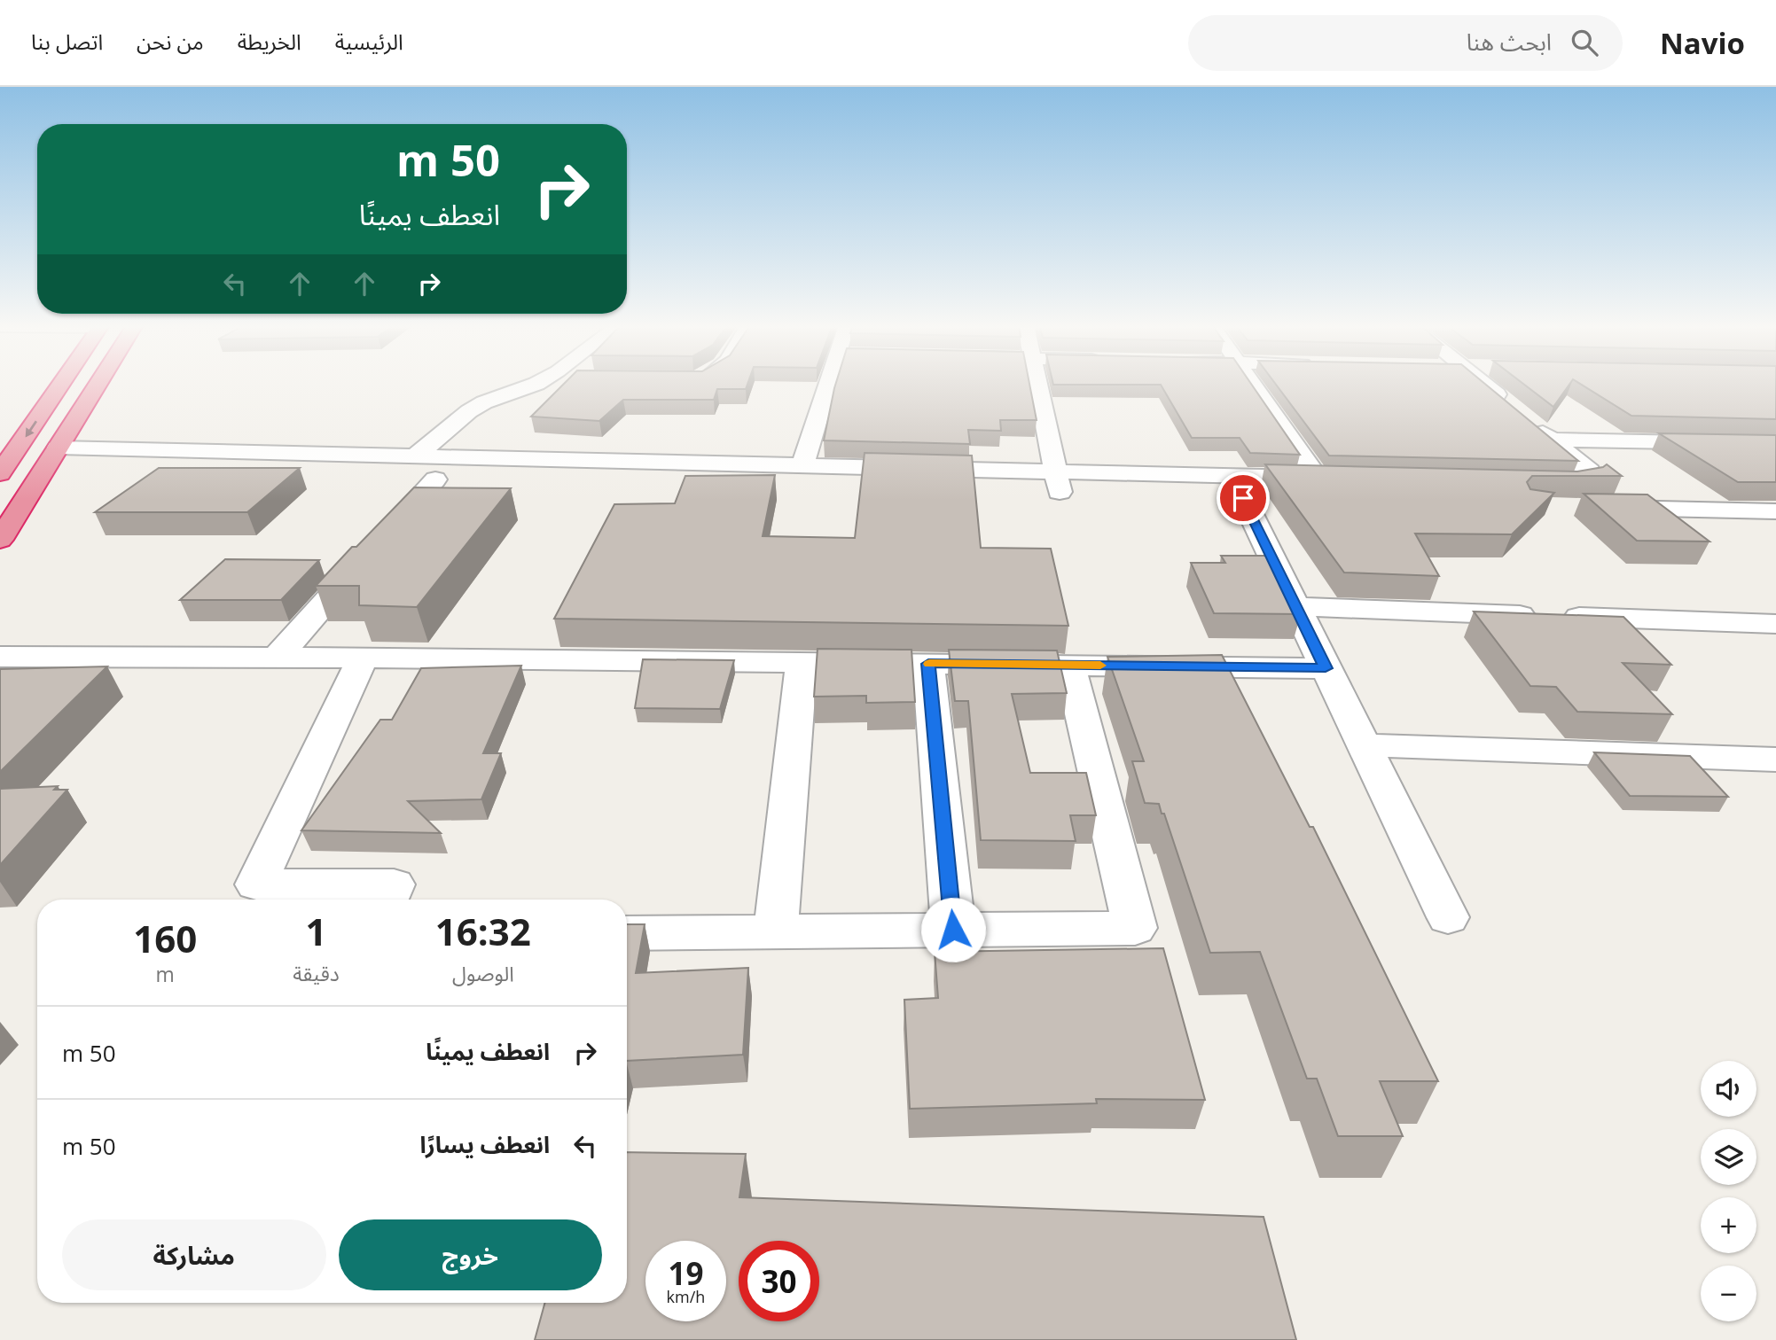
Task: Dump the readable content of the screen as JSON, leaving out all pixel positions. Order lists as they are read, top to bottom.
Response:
{
  "page": {
    "header": "Navio",
    "search": "ابحث هنا",
    "nav": [
      "الرئيسية",
      "الخريطة",
      "من نحن",
      "اتصل بنا"
    ],
    "turn": ["50 m", "انعطف يمينًا"],
    "eta": [
      "16:32",
      "الوصول",
      "1",
      "دقيقة",
      "160",
      "m"
    ],
    "list": [
      {
        "name": "انعطف يمينًا",
        "value": "50 m"
      },
      {
        "name": "انعطف يسارًا",
        "value": "50 m"
      }
    ],
    "map_buttons": ["+", "−"],
    "buttons": ["خروج", "مشاركة"],
    "speed": "19 km/h",
    "limit": "30"
  }
}
